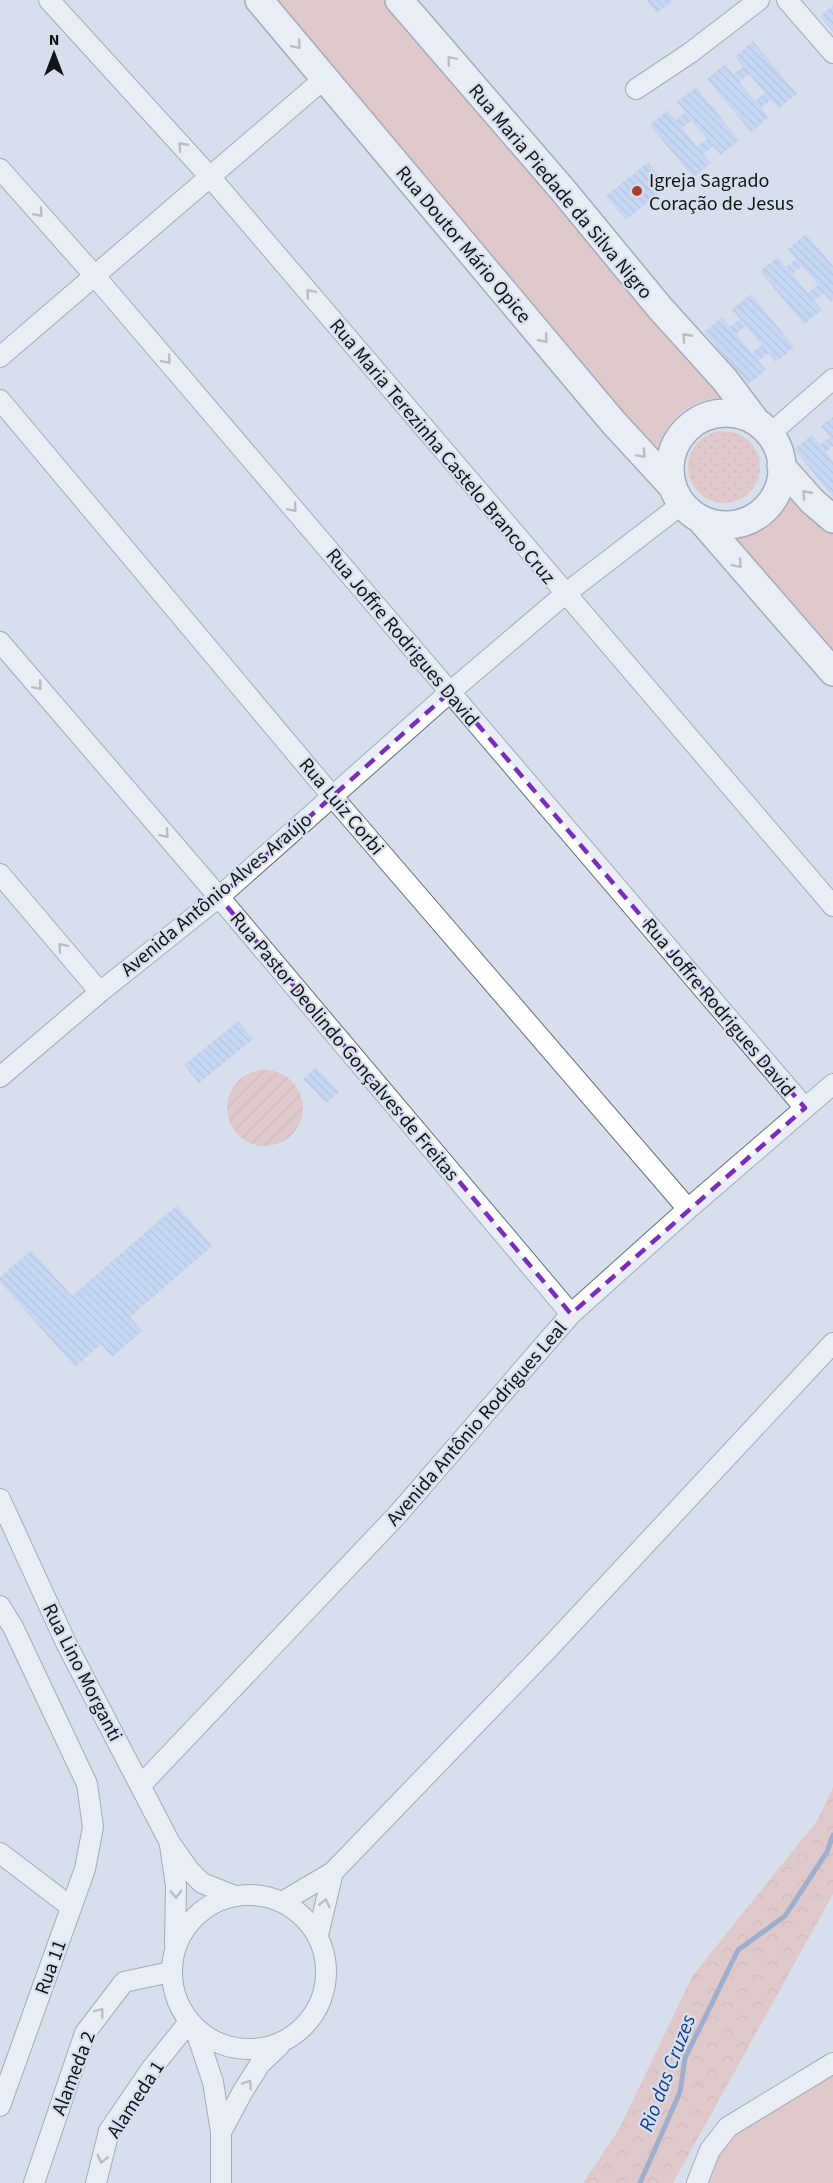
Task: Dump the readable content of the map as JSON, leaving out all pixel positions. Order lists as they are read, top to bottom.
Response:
{
  "streets": {
    "street": [
      "Rua Maria Piedade da Silva Nigro",
      "Rua Doutor Mário Opice",
      "Rua Maria Terezinha Castelo Branco Cruz",
      "Rua Joffre Rodrigues David",
      "Rua Luiz Corbi",
      "Avenida Antônio Alves Araújo",
      "Rua Pastor Deolindo Gonçalves de Freitas",
      "Avenida Antônio Rodrigues Leal",
      "Rua Lino Morganti",
      "Rua 11",
      "Alameda 2",
      "Alameda 1"
    ]
  },
  "crossings": [
    ["Rua Maria Piedade da Silva Nigro", "Rua Doutor Mário Opice"],
    ["Rua Maria Piedade da Silva Nigro", "Avenida Antônio Alves Araújo"],
    ["Rua Doutor Mário Opice", "Avenida Antônio Alves Araújo"],
    ["Rua Maria Terezinha Castelo Branco Cruz", "Avenida Antônio Alves Araújo"],
    ["Rua Joffre Rodrigues David", "Avenida Antônio Alves Araújo"],
    ["Rua Joffre Rodrigues David", "Avenida Antônio Rodrigues Leal"],
    ["Rua Luiz Corbi", "Avenida Antônio Alves Araújo"],
    ["Rua Luiz Corbi", "Avenida Antônio Rodrigues Leal"],
    ["Avenida Antônio Alves Araújo", "Rua Pastor Deolindo Gonçalves de Freitas"],
    ["Rua Pastor Deolindo Gonçalves de Freitas", "Avenida Antônio Rodrigues Leal"],
    ["Avenida Antônio Rodrigues Leal", "Rua Lino Morganti"],
    ["Alameda 2", "Alameda 1"]
  ],
  "one_way": [
    "Rua Maria Piedade da Silva Nigro",
    "Rua Doutor Mário Opice",
    "Rua Maria Terezinha Castelo Branco Cruz",
    "Rua Joffre Rodrigues David",
    "Alameda 2"
  ],
  "water": ["Rio das Cruzes"],
  "places": ["Igreja Sagrado Coração de Jesus"],
  "north": "top"
}
